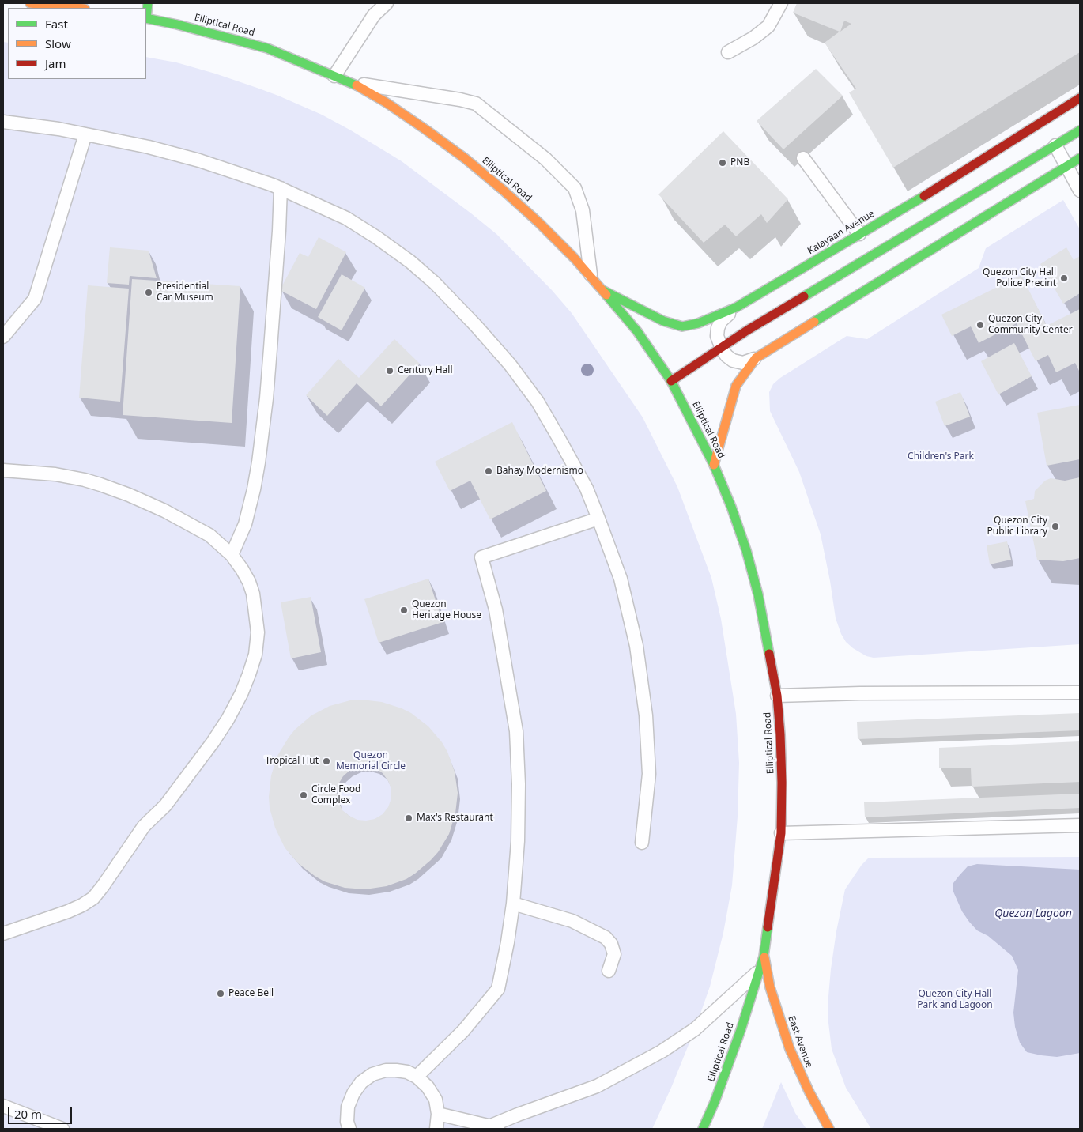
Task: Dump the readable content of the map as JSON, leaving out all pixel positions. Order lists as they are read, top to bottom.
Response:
{
  "streets": {
    "main road": ["Elliptical Road", "Kalayaan Avenue", "East Avenue"]
  },
  "crossings": [
    ["Elliptical Road", "Kalayaan Avenue"],
    ["Elliptical Road", "East Avenue"]
  ],
  "water": ["Quezon Lagoon"],
  "parks": ["Children's Park", "Quezon Memorial Circle", "Quezon City Hall Park and Lagoon"],
  "places": [
    "PNB",
    "Quezon City Hall Police Precint",
    "Presidential Car Museum",
    "Quezon City Community Center",
    "Century Hall",
    "Bahay Modernismo",
    "Quezon City Public Library",
    "Quezon Heritage House",
    "Tropical Hut",
    "Circle Food Complex",
    "Max's Restaurant",
    "Peace Bell"
  ],
  "legend": ["Fast", "Slow", "Jam"],
  "scale_bar": "20 m"
}
